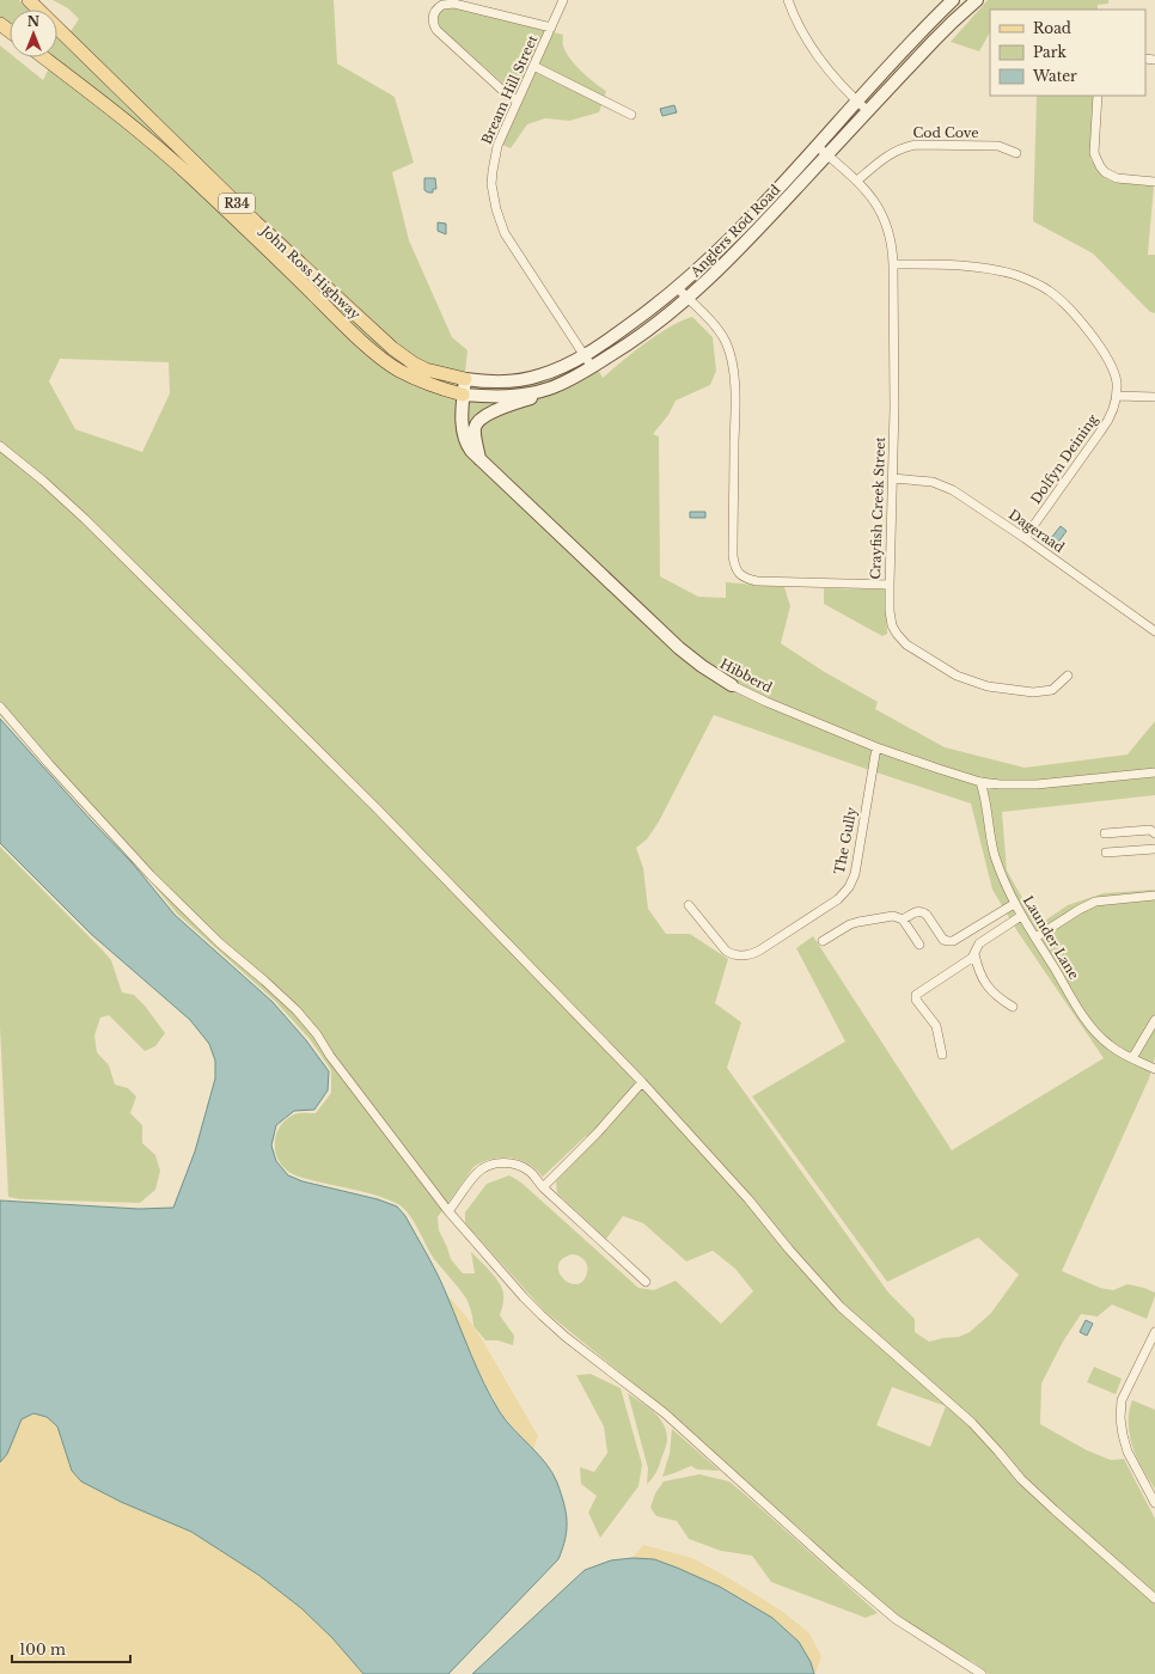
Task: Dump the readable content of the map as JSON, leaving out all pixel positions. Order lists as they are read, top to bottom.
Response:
{
  "streets": {
    "main road": ["R34", "John Ross Highway"],
    "street": [
      "Bream Hill Street",
      "Cod Cove",
      "Anglers Rod Road",
      "Dolfyn Deining",
      "Crayfish Creek Street",
      "Dageraad",
      "Hibberd",
      "The Gully",
      "Launder Lane"
    ]
  },
  "crossings": [
    ["Bream Hill Street", "Anglers Rod Road"],
    ["Cod Cove", "Crayfish Creek Street"],
    ["Anglers Rod Road", "John Ross Highway"],
    ["Anglers Rod Road", "Crayfish Creek Street"],
    ["Anglers Rod Road", "Hibberd"],
    ["John Ross Highway", "Hibberd"],
    ["Dolfyn Deining", "Crayfish Creek Street"],
    ["Dolfyn Deining", "Dageraad"],
    ["Crayfish Creek Street", "Dageraad"],
    ["Hibberd", "The Gully"],
    ["Hibberd", "Launder Lane"]
  ],
  "legend": ["Road", "Park", "Water"],
  "scale_bar": "100 m",
  "north": "top"
}
